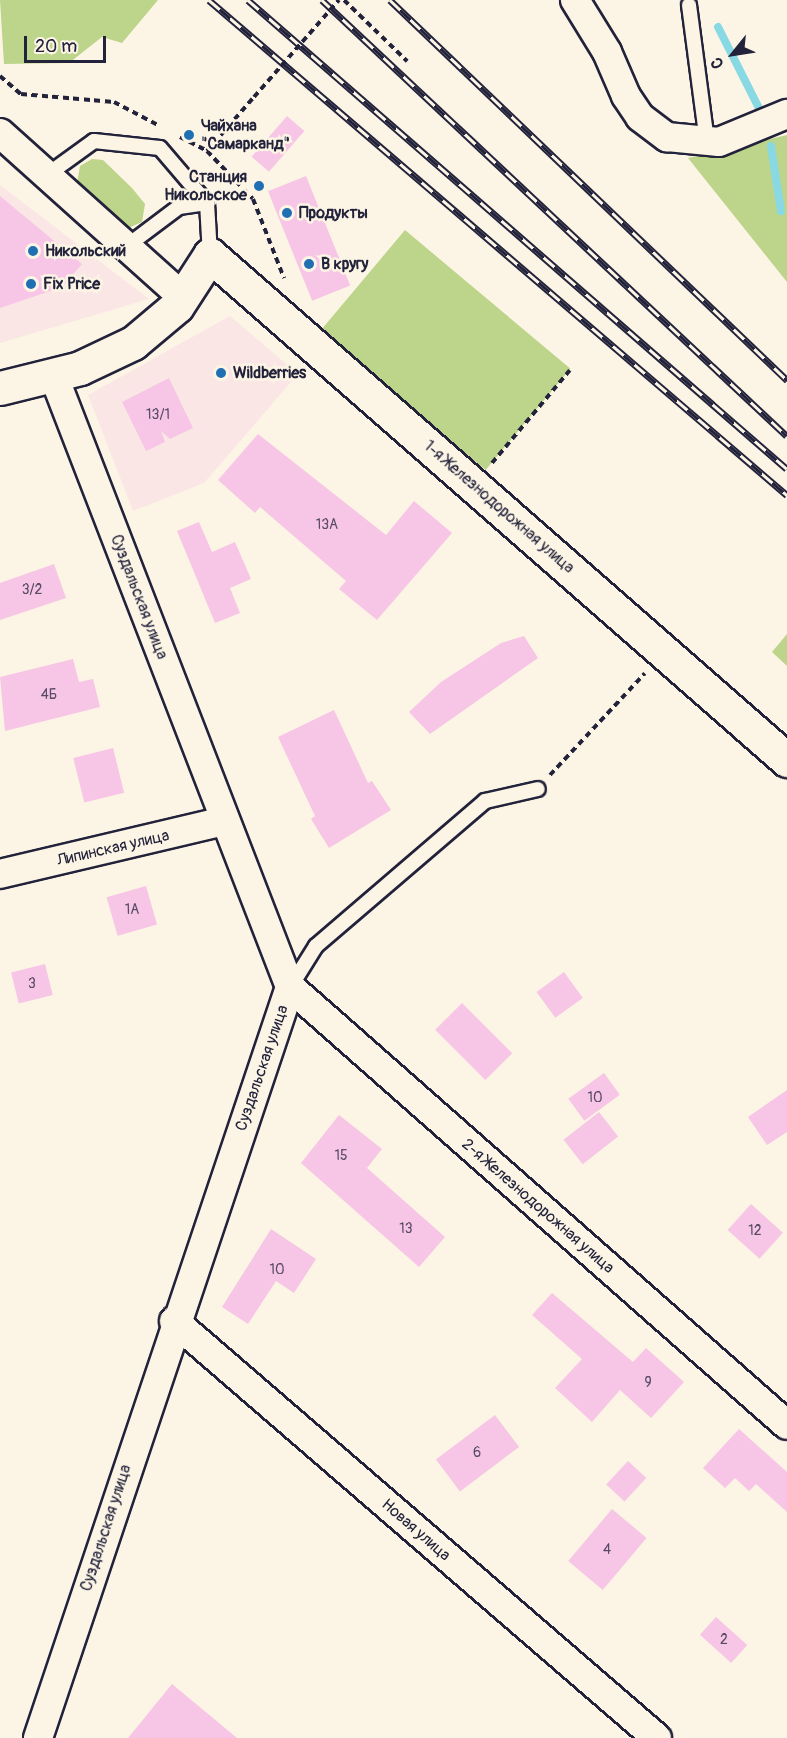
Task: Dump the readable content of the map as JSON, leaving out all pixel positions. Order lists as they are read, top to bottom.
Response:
{
  "streets": {
    "street": [
      "1-я Железнодорожная улица",
      "Суздальская улица",
      "Липинская улица",
      "2-я Железнодорожная улица",
      "Новая улица"
    ]
  },
  "crossings": [
    ["Суздальская улица", "Липинская улица"],
    ["Суздальская улица", "2-я Железнодорожная улица"],
    ["Суздальская улица", "Новая улица"]
  ],
  "places": [
    "Чайхана \"Самарканд\"",
    "Станция Никольское",
    "Продукты",
    "Никольский",
    "В кругу",
    "Fix Price",
    "Wildberries"
  ],
  "house_numbers": [
    "13/1",
    "13А",
    "3/2",
    "4Б",
    "1А",
    "3",
    "10",
    "15",
    "13",
    "12",
    "10",
    "9",
    "6",
    "4",
    "2"
  ],
  "scale_bar": "20 m",
  "north": "bottom left"
}
